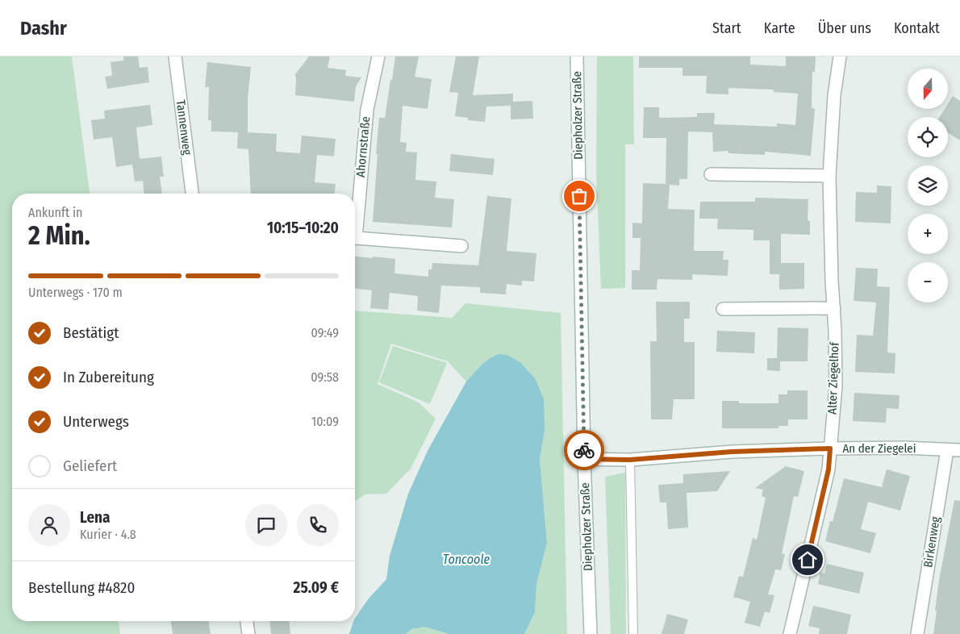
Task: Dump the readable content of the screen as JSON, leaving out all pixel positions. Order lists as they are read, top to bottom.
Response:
{
  "streets": {
    "street": [
      "Diepholzer Straße",
      "Tannenweg",
      "Ahornstraße",
      "Alter Ziegelhof",
      "An der Ziegelei",
      "Birkenweg"
    ]
  },
  "crossings": [
    ["Diepholzer Straße", "An der Ziegelei"],
    ["Alter Ziegelhof", "An der Ziegelei"],
    ["An der Ziegelei", "Birkenweg"]
  ],
  "water": ["Toncoole"],
  "north": "bottom",
  "page": {
    "header": "Dashr",
    "nav": [
      "Start",
      "Karte",
      "Über uns",
      "Kontakt"
    ],
    "map_buttons": ["+", "−"],
    "heading": ["2 Min.", "Ankunft in", "10:15–10:20"],
    "panel": [
      "Lena",
      "Kurier · 4.8",
      "Bestellung #4820",
      "25.09 €"
    ],
    "bar": "Unterwegs · 170 m",
    "list": [
      ["Bestätigt", "09:49"],
      ["In Zubereitung", "09:58"],
      ["Unterwegs", "10:09"],
      "Geliefert"
    ]
  }
}
